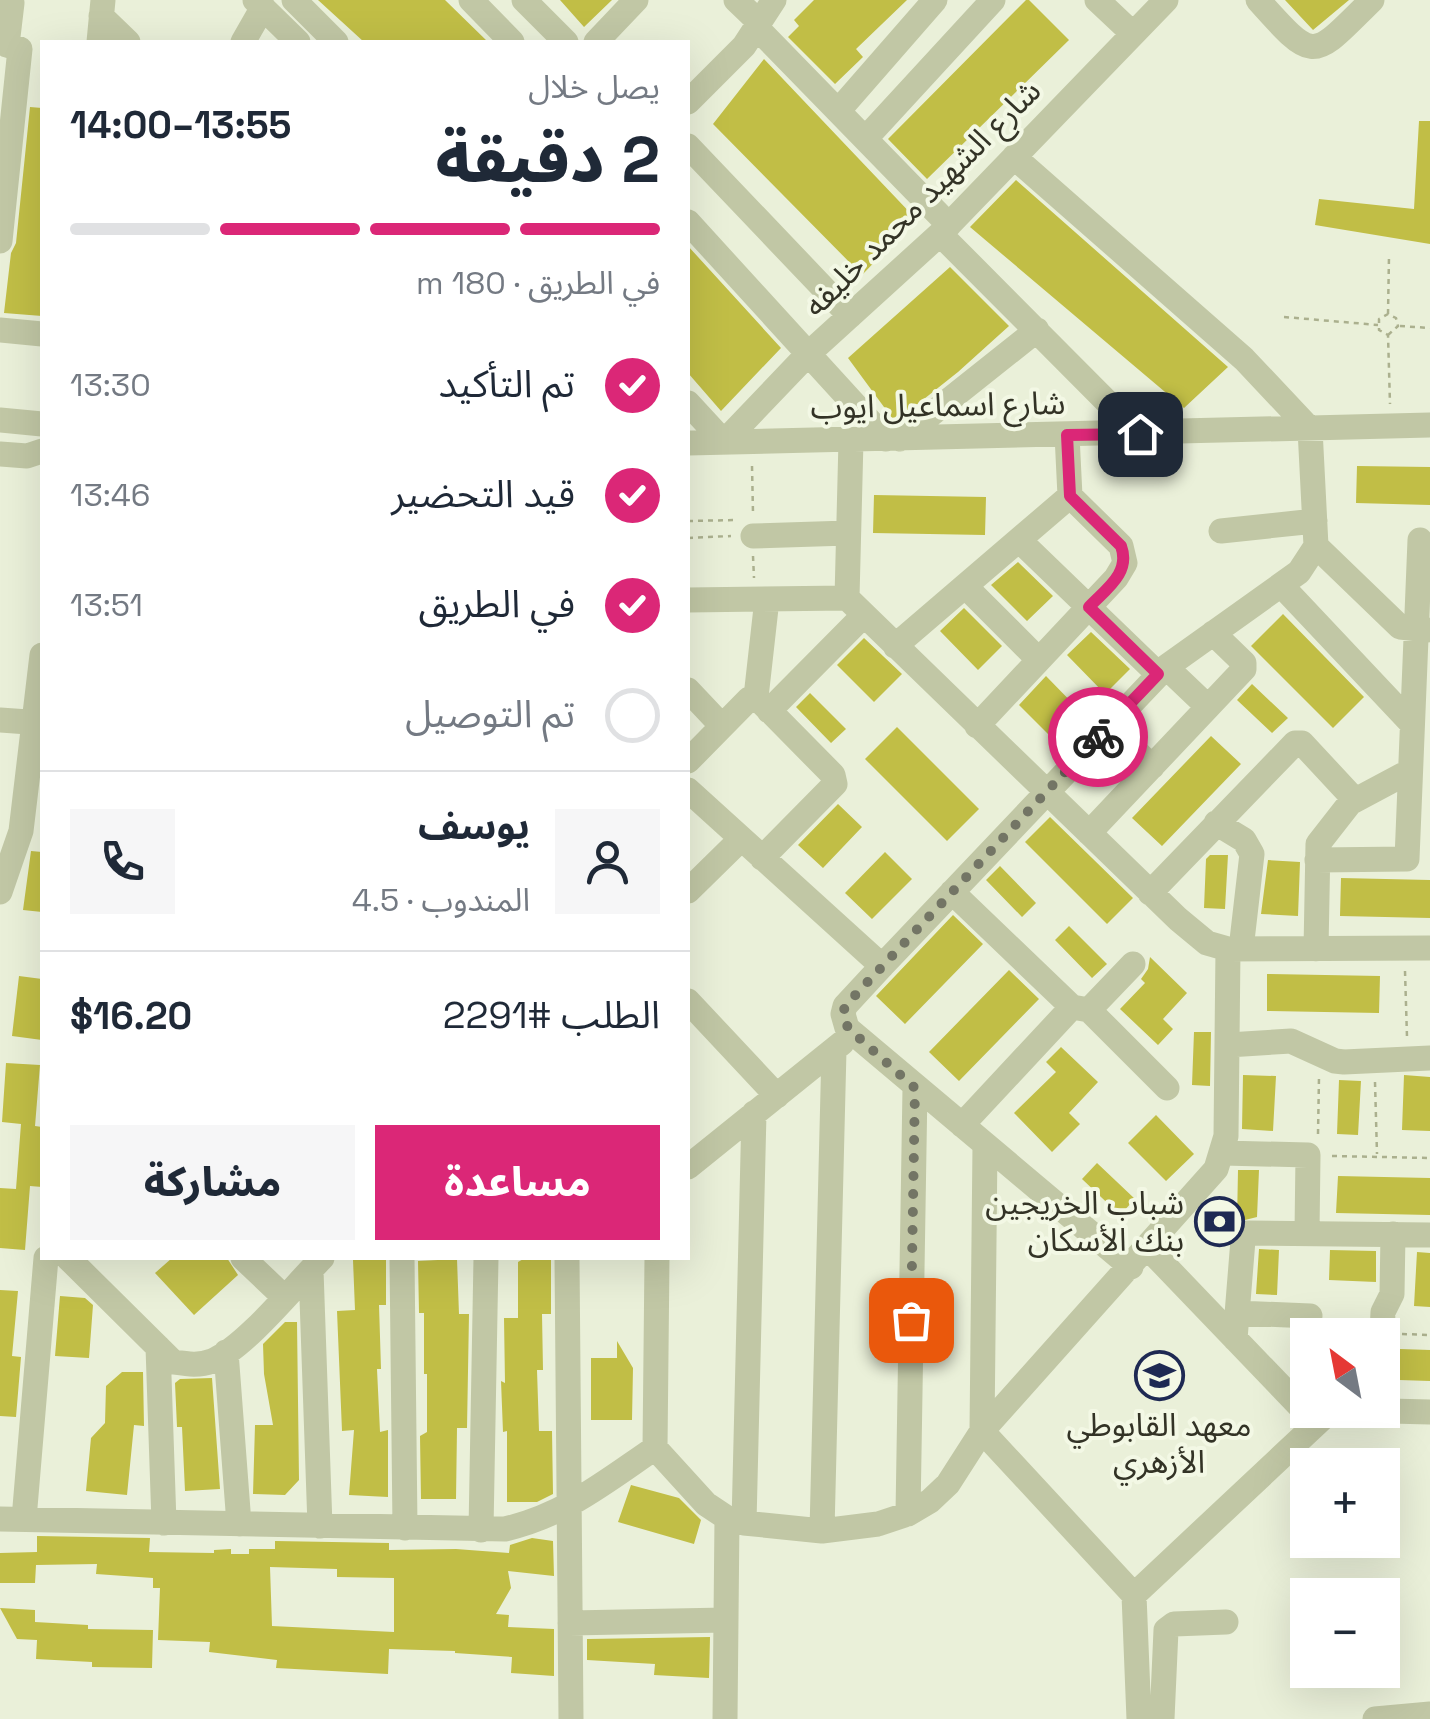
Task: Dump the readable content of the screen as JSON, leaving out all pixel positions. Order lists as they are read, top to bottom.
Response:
{
  "streets": {
    "street": ["شارع الشهيد محمد خليفه", "شارع اسماعيل ايوب"]
  },
  "crossings": [
    ["شارع الشهيد محمد خليفه", "شارع اسماعيل ايوب"]
  ],
  "places": {
    "bank": ["شباب الخريجين بنك الأسكان"],
    "school or university": ["معهد القابوطي الأزهري"]
  },
  "north": "top left",
  "page": {
    "heading": ["2 دقيقة", "يصل خلال", "13:55–14:00"],
    "panel": [
      "يوسف",
      "المندوب · 4.5",
      "الطلب #2291",
      "$16.20"
    ],
    "bar": "في الطريق · 180 m",
    "list": [
      ["تم التأكيد", "13:30"],
      ["قيد التحضير", "13:46"],
      ["في الطريق", "13:51"],
      "تم التوصيل"
    ],
    "buttons": ["مساعدة", "مشاركة"],
    "map_buttons": ["+", "−"]
  }
}
